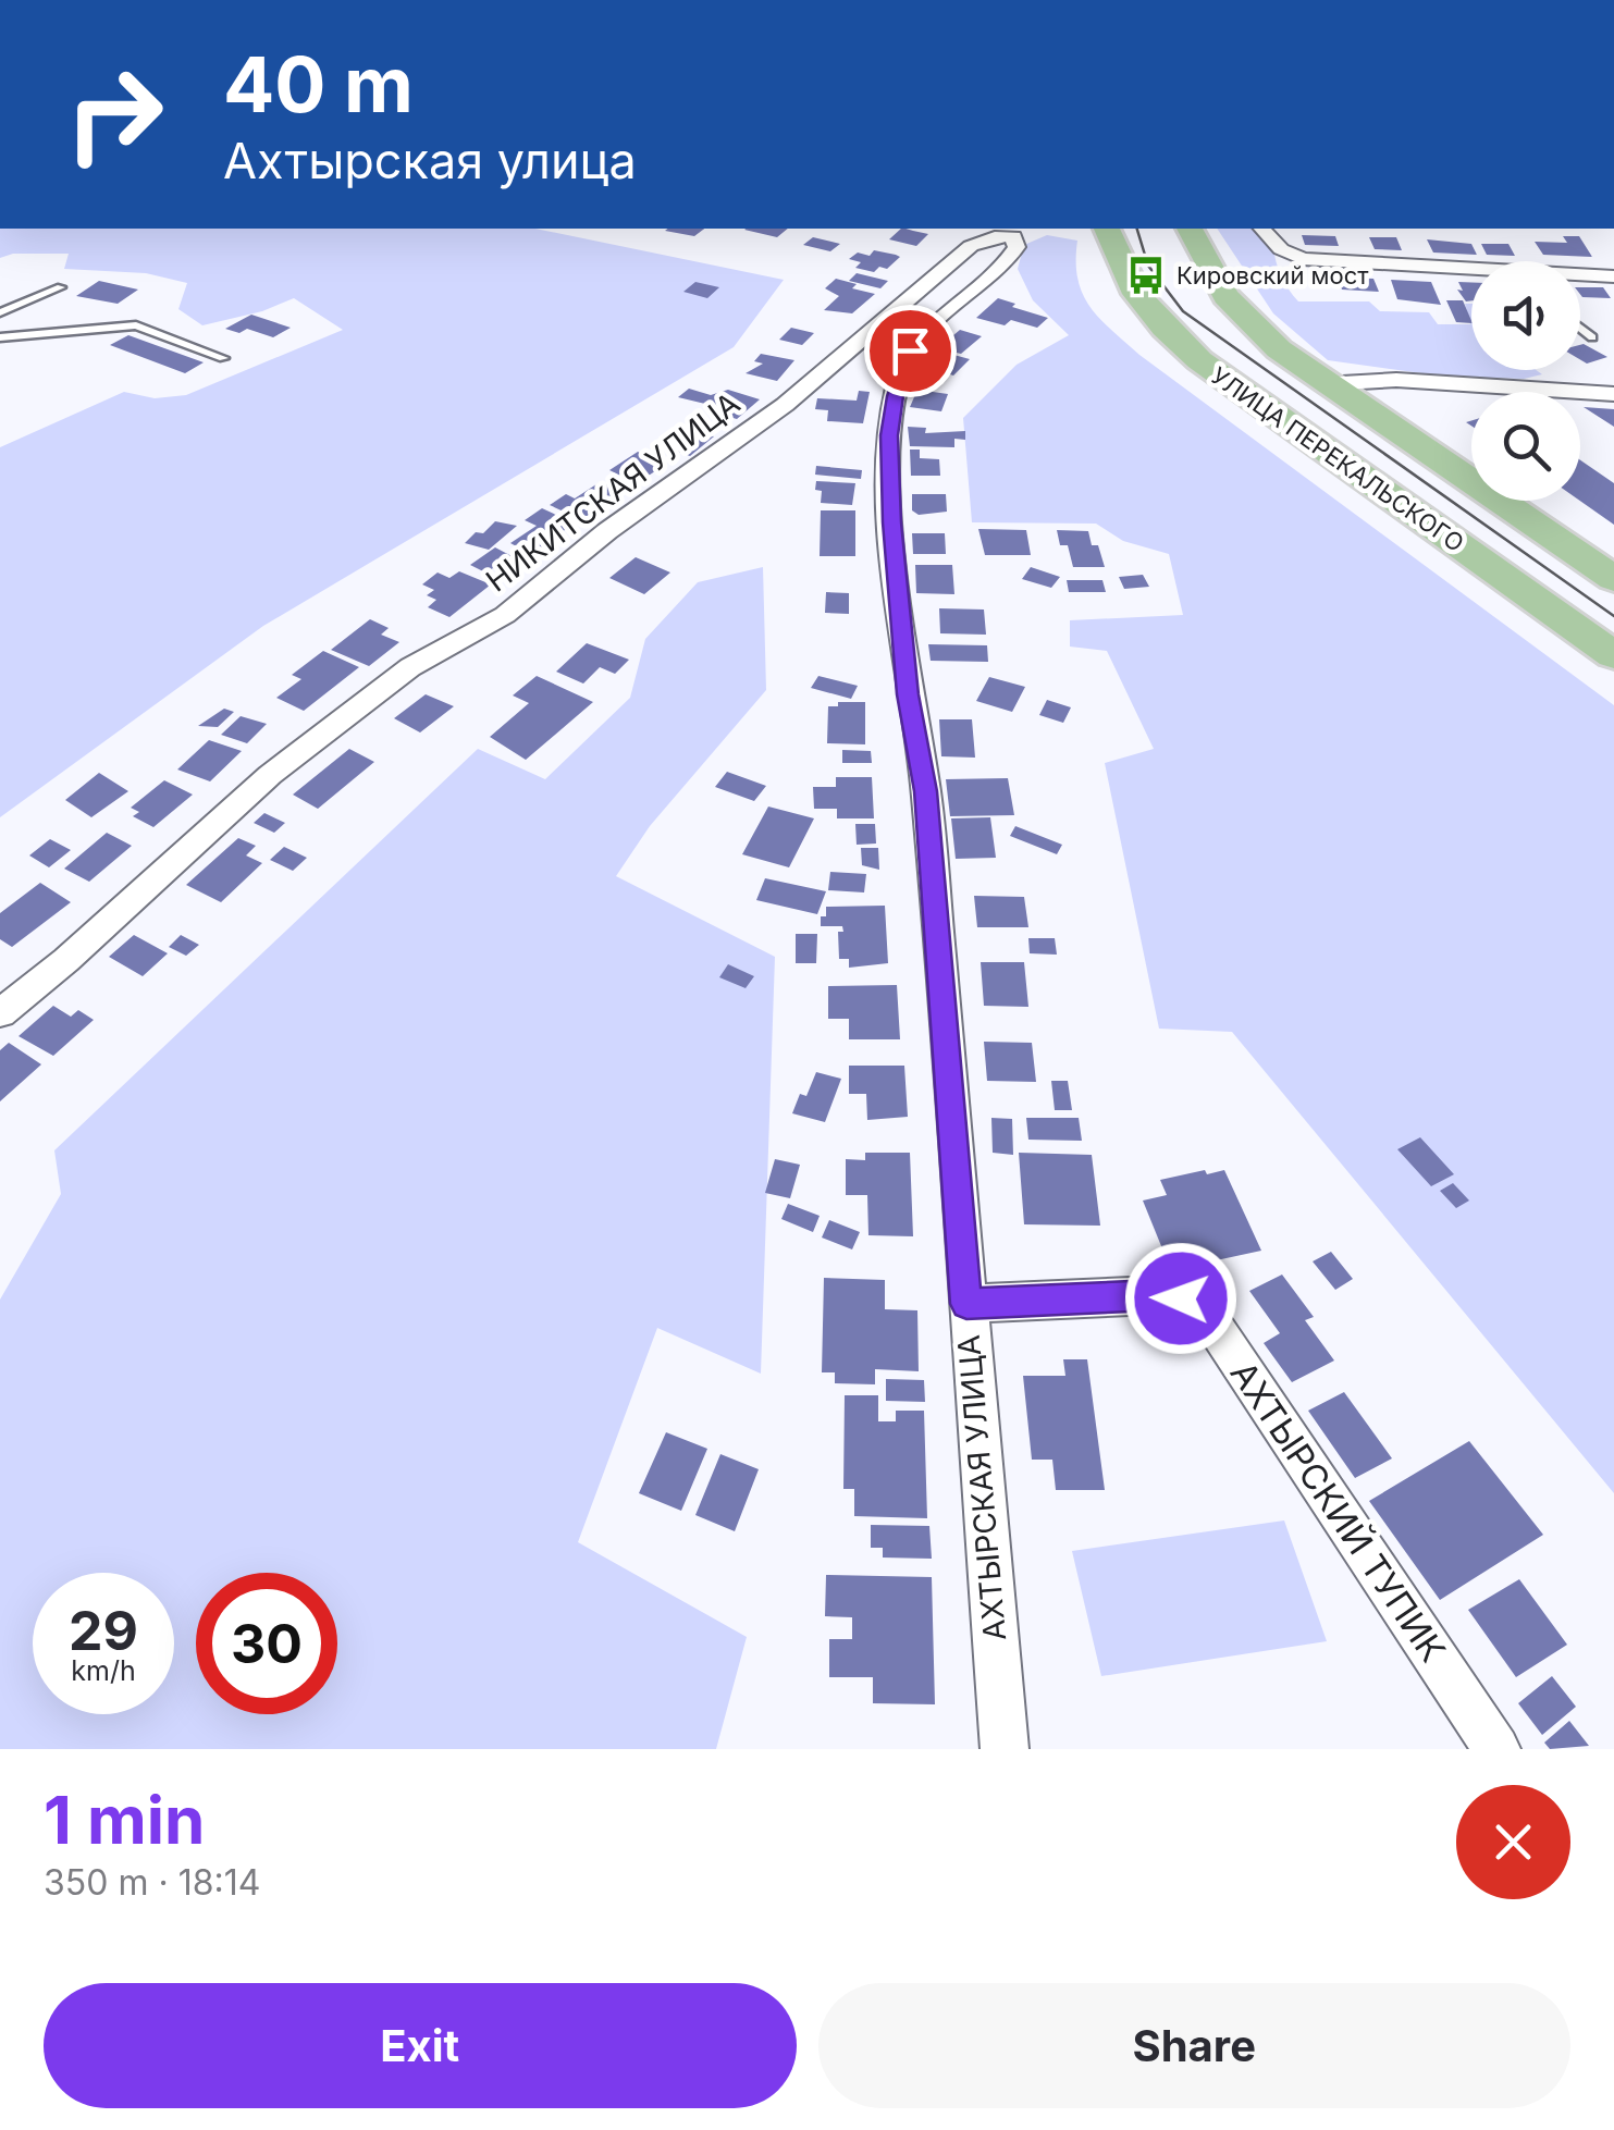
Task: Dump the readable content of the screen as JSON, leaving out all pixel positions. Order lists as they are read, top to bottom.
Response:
{
  "streets": {
    "main road": ["УЛИЦА ПЕРЕКАЛЬСКОГО"],
    "street": ["НИКИТСКАЯ УЛИЦА", "АХТЫРСКАЯ УЛИЦА", "АХТЫРСКИЙ ТУПИК"]
  },
  "crossings": [
    ["НИКИТСКАЯ УЛИЦА", "АХТЫРСКАЯ УЛИЦА"],
    ["АХТЫРСКАЯ УЛИЦА", "АХТЫРСКИЙ ТУПИК"]
  ],
  "places": {
    "bus stop": ["Кировский мост"]
  },
  "page": {
    "turn": ["40 m", "Ахтырская улица"],
    "speed": "29 km/h",
    "limit": "30",
    "heading": ["1 min", "350 m · 18:14"],
    "buttons": ["Exit", "Share"]
  }
}
